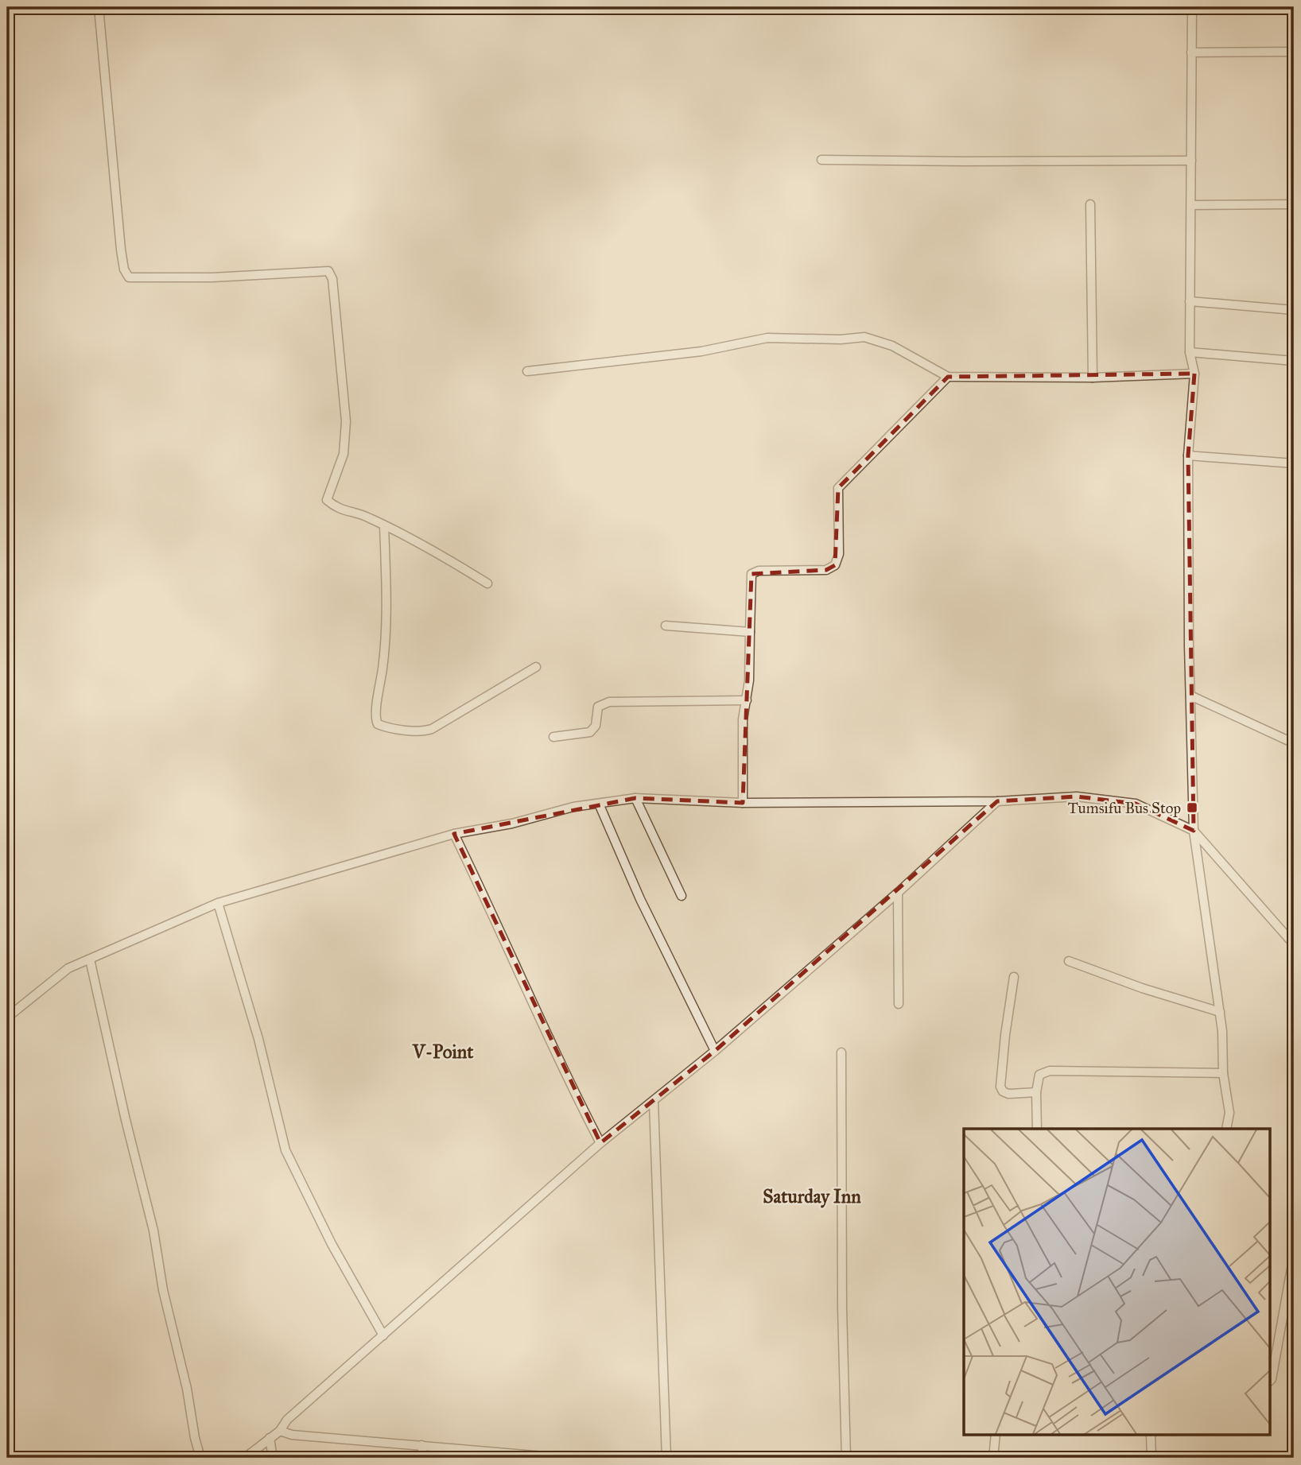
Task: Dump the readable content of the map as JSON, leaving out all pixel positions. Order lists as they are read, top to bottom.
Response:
{
  "districts": ["V-Point", "Saturday Inn"],
  "places": {
    "transit": ["Tumsifu Bus Stop"]
  }
}
